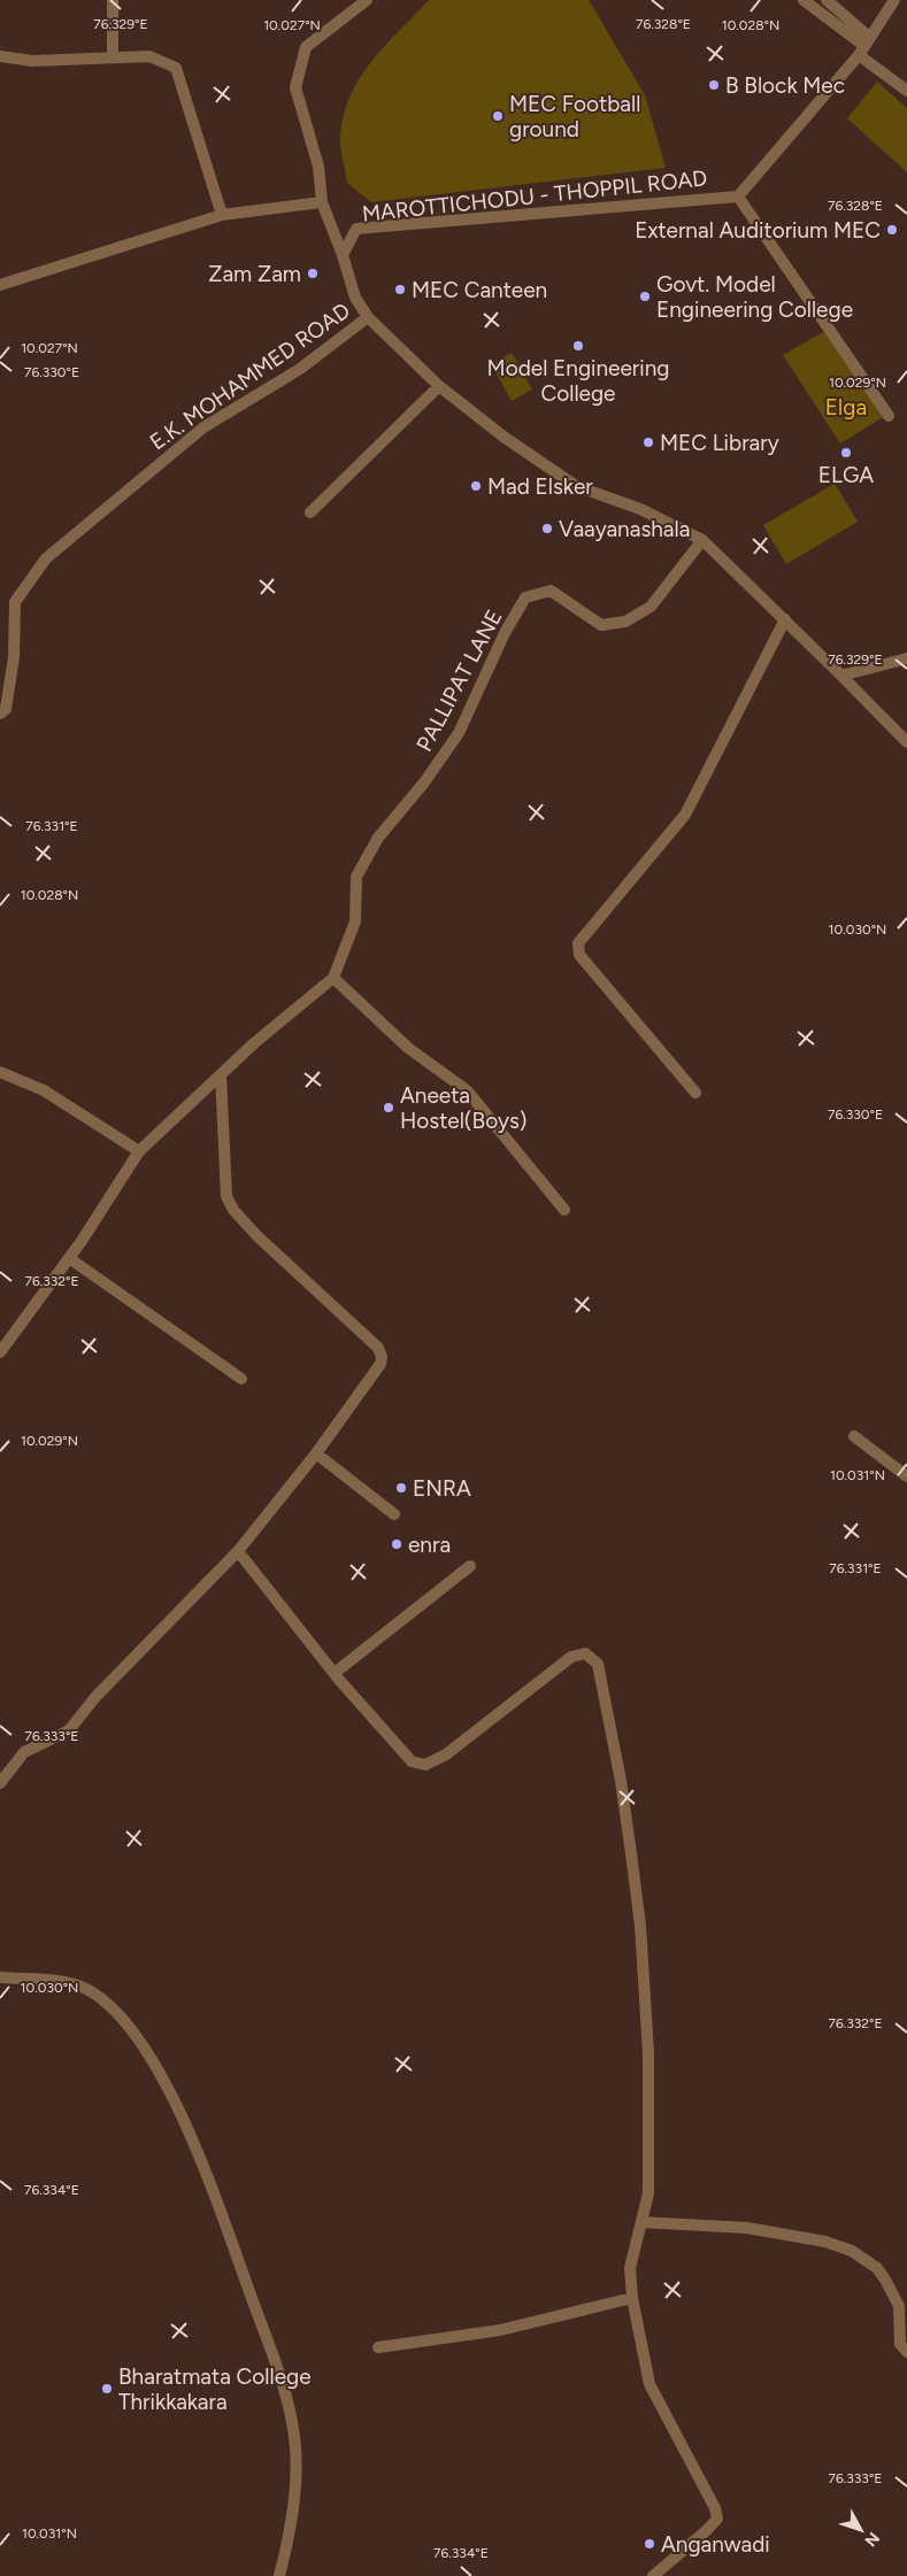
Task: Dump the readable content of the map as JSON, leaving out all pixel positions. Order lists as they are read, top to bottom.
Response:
{
  "streets": {
    "street": ["MAROTTICHODU - THOPPIL ROAD", "E.K. MOHAMMED ROAD", "PALLIPAT LANE"]
  },
  "parks": ["Elga"],
  "places": [
    "B Block Mec",
    "MEC Football ground",
    "External Auditorium MEC",
    "Zam Zam",
    "MEC Canteen",
    "Govt. Model Engineering College",
    "Model Engineering College",
    "MEC Library",
    "ELGA",
    "Mad Elsker",
    "Vaayanashala",
    "Aneeta Hostel(Boys)",
    "ENRA",
    "enra",
    "Bharatmata College Thrikkakara",
    "Anganwadi"
  ],
  "north": "bottom right",
  "coordinates": [
    "76.329°E",
    "76.328°E",
    "10.027°N",
    "10.028°N",
    "76.330°E",
    "10.029°N",
    "76.331°E",
    "10.030°N",
    "76.332°E",
    "10.031°N",
    "76.333°E",
    "76.334°E"
  ]
}
